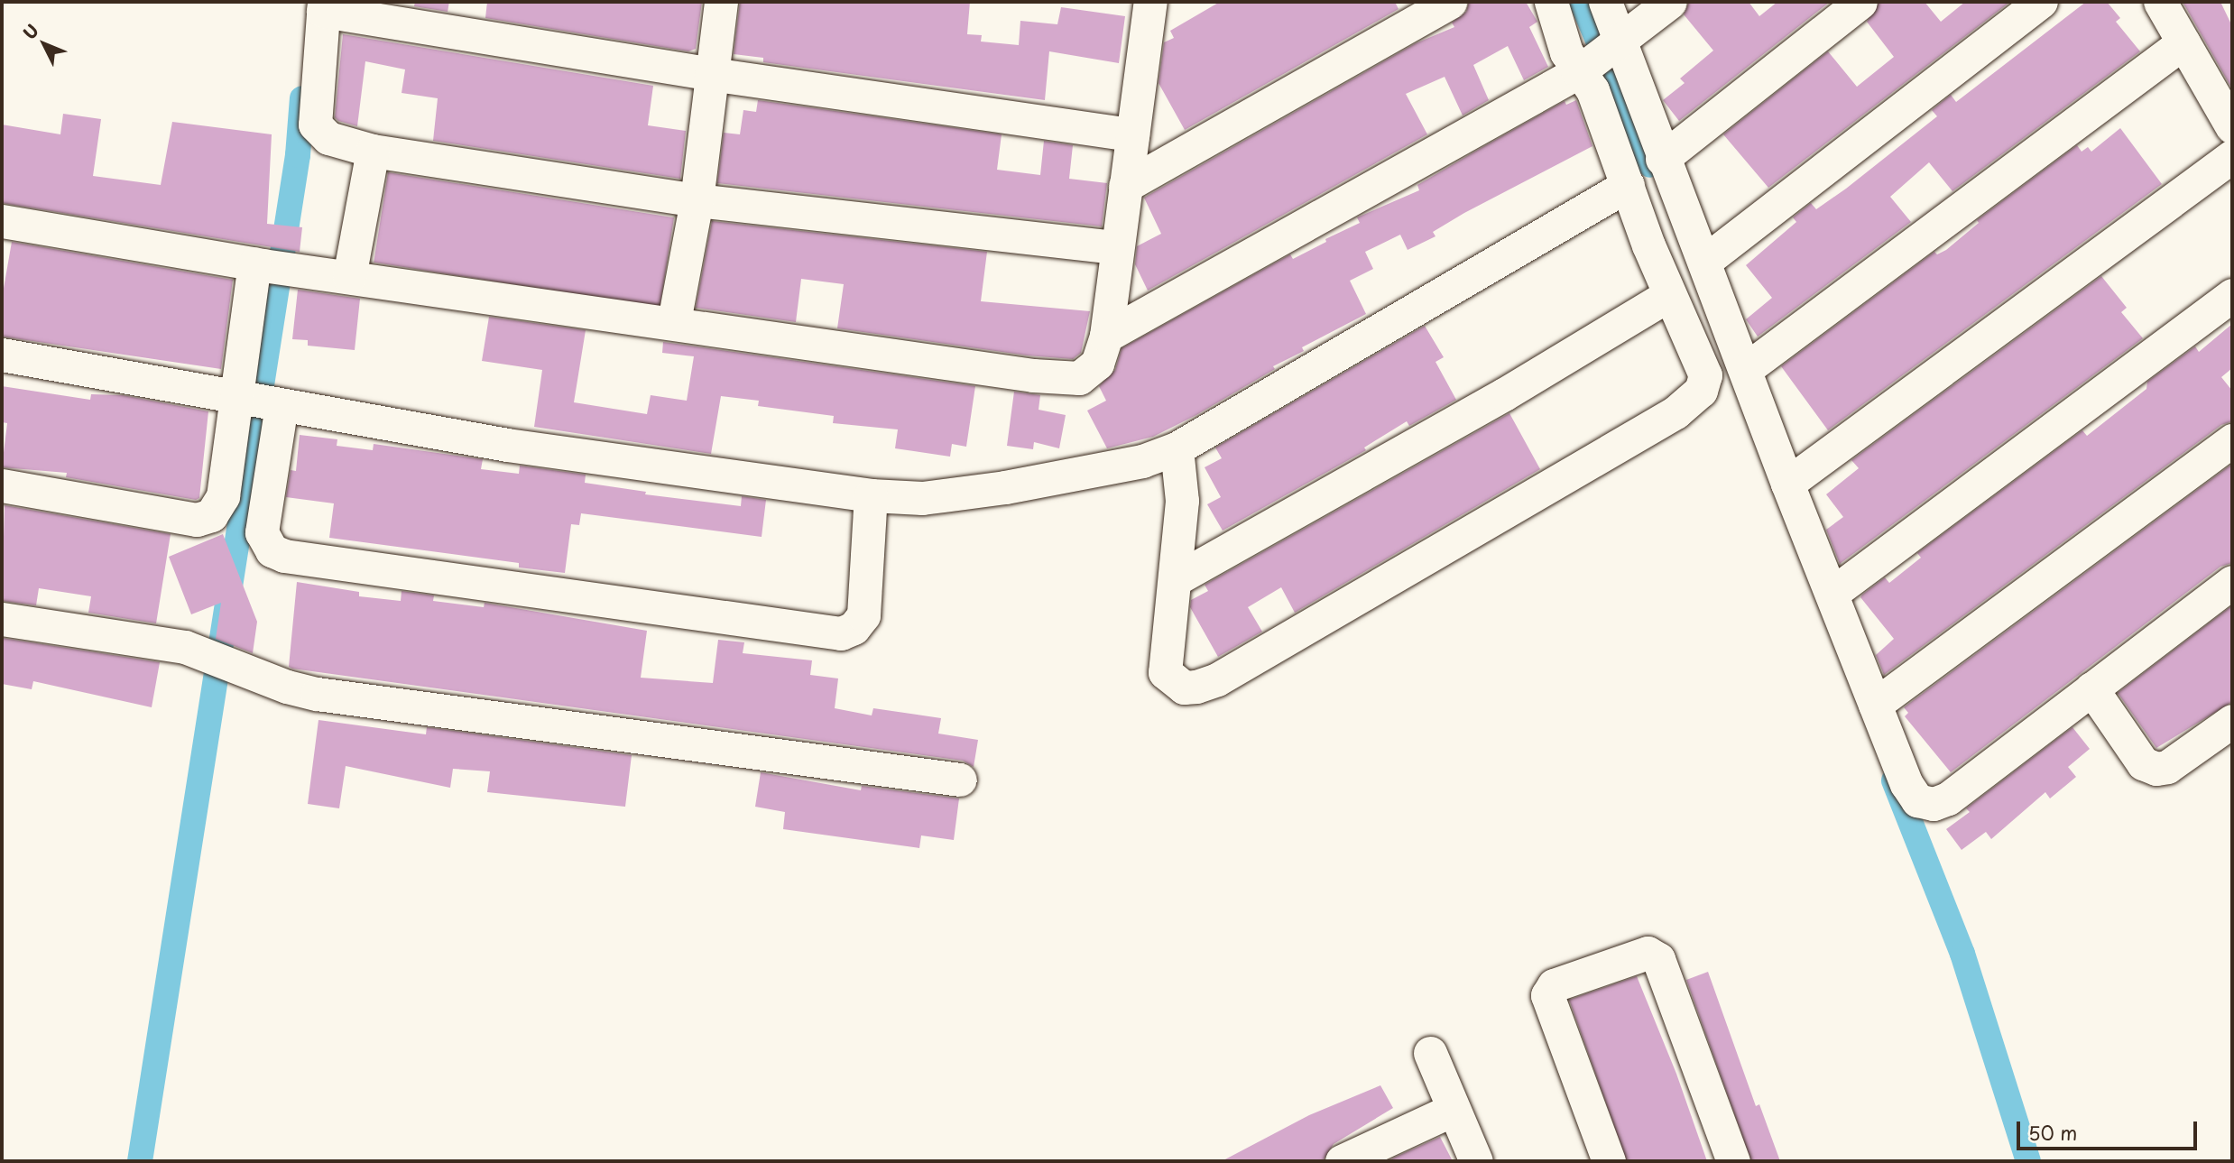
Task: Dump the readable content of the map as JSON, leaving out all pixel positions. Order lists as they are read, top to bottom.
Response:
{
  "scale_bar": "50 m",
  "north": "top left"
}
